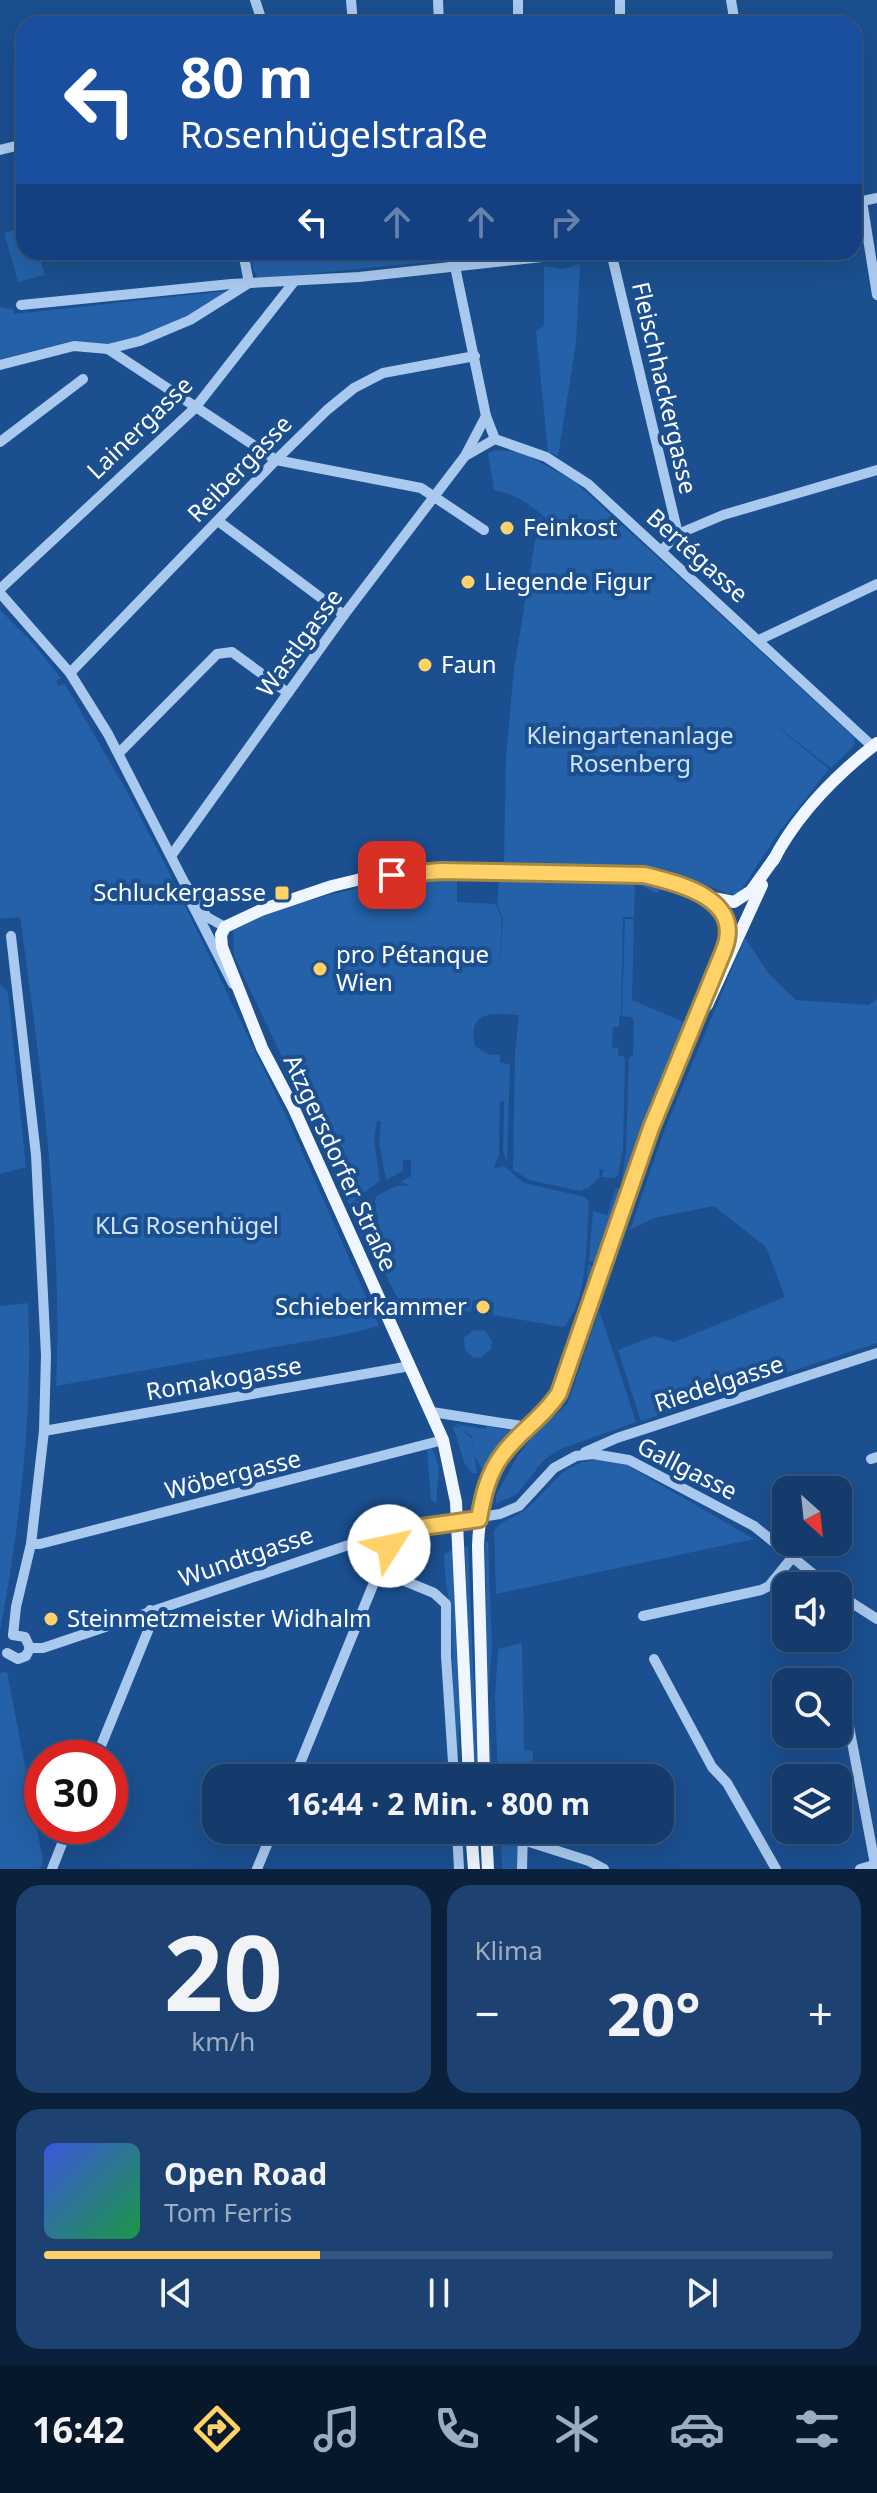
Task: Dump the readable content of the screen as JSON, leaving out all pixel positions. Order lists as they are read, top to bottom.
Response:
{
  "streets": {
    "main road": ["Atzgersdorfer Straße"],
    "street": [
      "Fleischhackergasse",
      "Lainergasse",
      "Reibergasse",
      "Bertégasse",
      "Wastlgasse",
      "Romakogasse",
      "Riedelgasse",
      "Gallgasse",
      "Wöbergasse",
      "Wundtgasse"
    ]
  },
  "crossings": [
    ["Lainergasse", "Atzgersdorfer Straße"],
    ["Reibergasse", "Atzgersdorfer Straße"],
    ["Bertégasse", "Wastlgasse"],
    ["Wastlgasse", "Atzgersdorfer Straße"],
    ["Atzgersdorfer Straße", "Romakogasse"],
    ["Atzgersdorfer Straße", "Wöbergasse"],
    ["Atzgersdorfer Straße", "Wundtgasse"],
    ["Riedelgasse", "Gallgasse"]
  ],
  "parks": ["Kleingartenanlage Rosenberg", "KLG Rosenhügel"],
  "places": {
    "other": [
      "Feinkost",
      "Liegende Figur",
      "Faun",
      "pro Pétanque Wien",
      "Schieberkammer",
      "Steinmetzmeister Widhalm"
    ],
    "transit": ["Schluckergasse"]
  },
  "north": "bottom right",
  "page": {
    "turn": ["80 m", "Rosenhügelstraße"],
    "limit": "30",
    "trip": "16:44 · 2 Min. · 800 m",
    "tile": [
      ["20", "km/h"],
      "Klima"
    ],
    "heat": ["−", "20°", "+"],
    "song": ["Open Road", "Tom Ferris"],
    "tabs": "16:42"
  }
}
